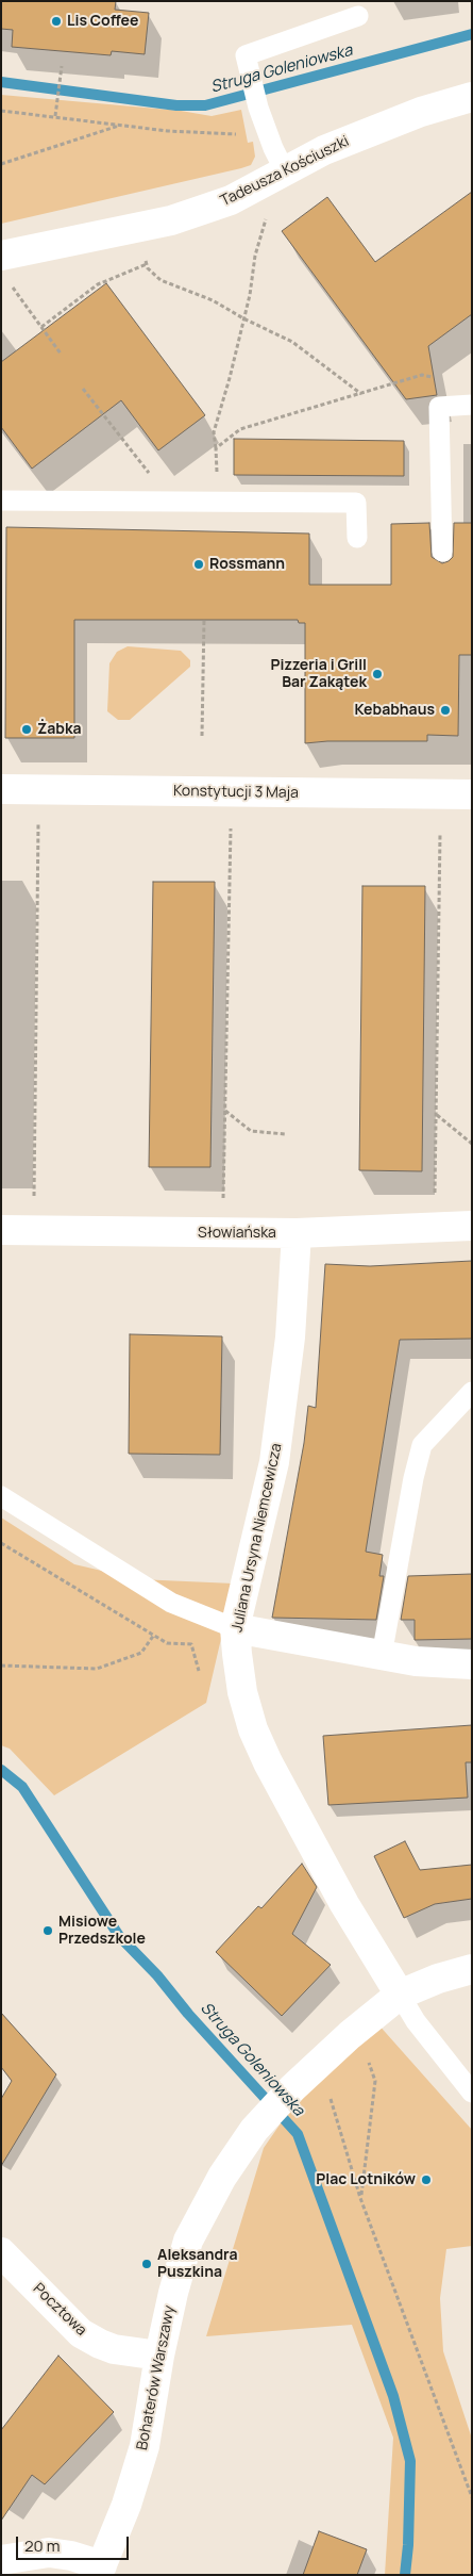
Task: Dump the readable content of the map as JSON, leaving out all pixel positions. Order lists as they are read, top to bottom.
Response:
{
  "streets": {
    "street": [
      "Tadeusza Kościuszki",
      "Konstytucji 3 Maja",
      "Słowiańska",
      "Juliana Ursyna Niemcewicza",
      "Pocztowa",
      "Bohaterów Warszawy"
    ]
  },
  "crossings": [
    ["Słowiańska", "Juliana Ursyna Niemcewicza"],
    ["Pocztowa", "Bohaterów Warszawy"]
  ],
  "water": ["Struga Goleniowska"],
  "places": [
    "Lis Coffee",
    "Rossmann",
    "Pizzeria i Grill Bar Zakątek",
    "Kebabhaus",
    "Żabka",
    "Misiowe Przedszkole",
    "Plac Lotników",
    "Aleksandra Puszkina"
  ],
  "scale_bar": "20 m"
}
